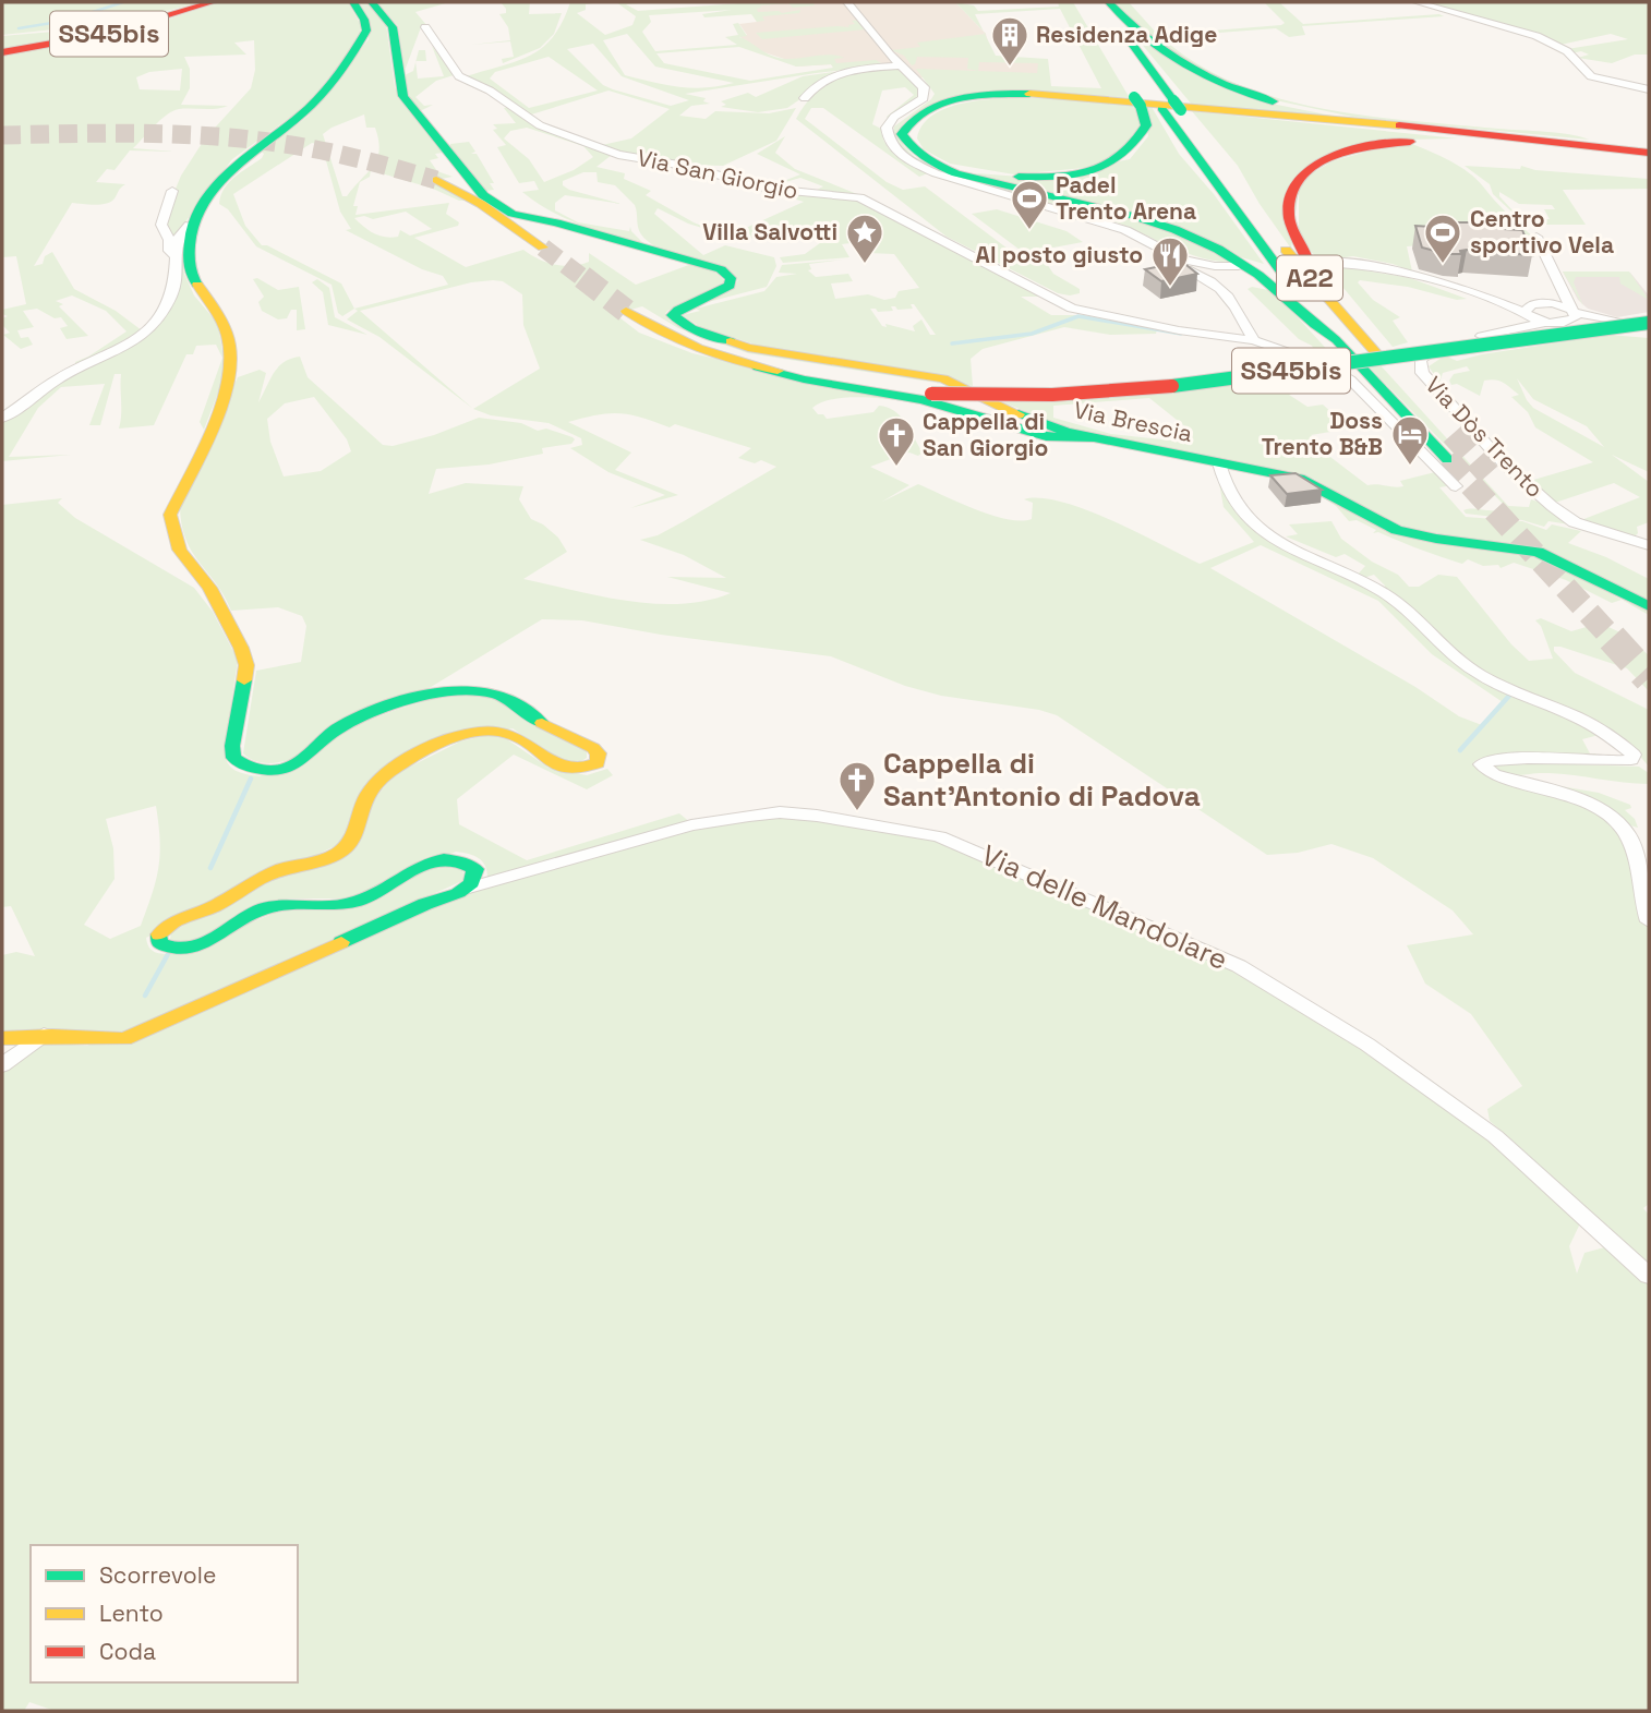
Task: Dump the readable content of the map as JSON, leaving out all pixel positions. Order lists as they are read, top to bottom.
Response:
{
  "streets": {
    "main road": ["SS45bis", "A22", "Via Brescia"],
    "street": ["Via San Giorgio", "Via Dòs Trento", "Via delle Mandolare"]
  },
  "places": {
    "building": ["Residenza Adige"],
    "sports": ["Padel Trento Arena", "Centro sportivo Vela"],
    "place": ["Villa Salvotti"],
    "restaurant": ["Al posto giusto"],
    "hotel": ["Doss Trento B&B"],
    "church": ["Cappella di San Giorgio", "Cappella di Sant'Antonio di Padova"]
  },
  "legend": ["Scorrevole", "Lento", "Coda"]
}
